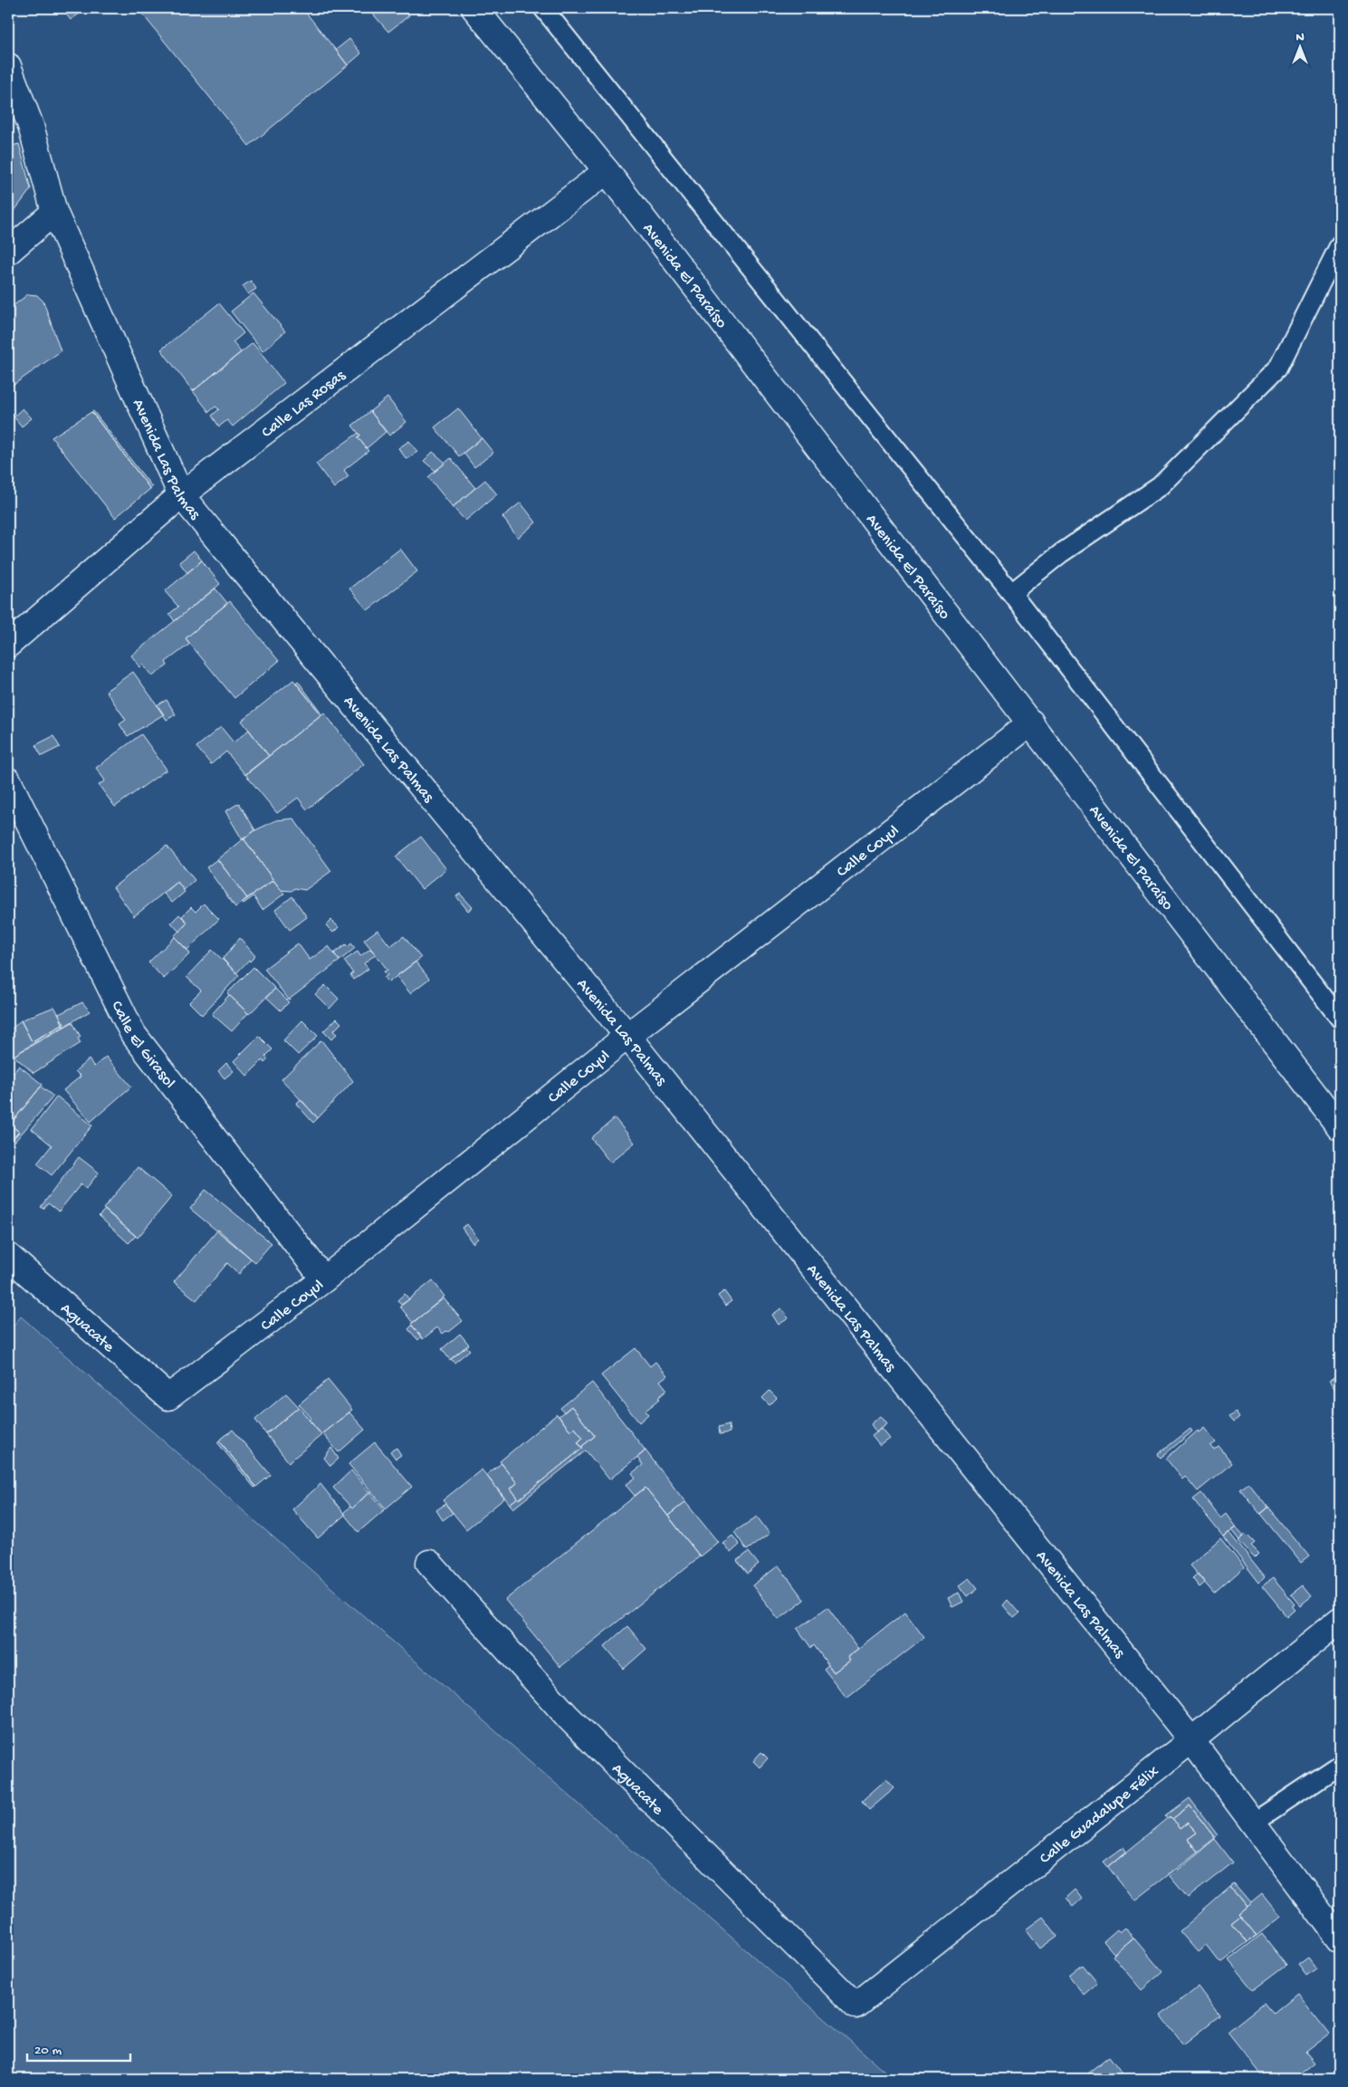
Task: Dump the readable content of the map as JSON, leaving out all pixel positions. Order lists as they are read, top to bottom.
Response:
{
  "streets": {
    "street": [
      "Avenida El Paraíso",
      "Calle Las Rosas",
      "Avenida Las Palmas",
      "Calle Coyul",
      "Calle El Girasol",
      "Aguacate",
      "Calle Guadalupe Félix"
    ]
  },
  "crossings": [
    ["Avenida El Paraíso", "Calle Las Rosas"],
    ["Avenida El Paraíso", "Calle Coyul"],
    ["Calle Las Rosas", "Avenida Las Palmas"],
    ["Avenida Las Palmas", "Calle Coyul"],
    ["Avenida Las Palmas", "Calle Guadalupe Félix"],
    ["Calle Coyul", "Calle El Girasol"],
    ["Calle Coyul", "Aguacate"],
    ["Aguacate", "Calle Guadalupe Félix"]
  ],
  "scale_bar": "20 m",
  "north": "top"
}
